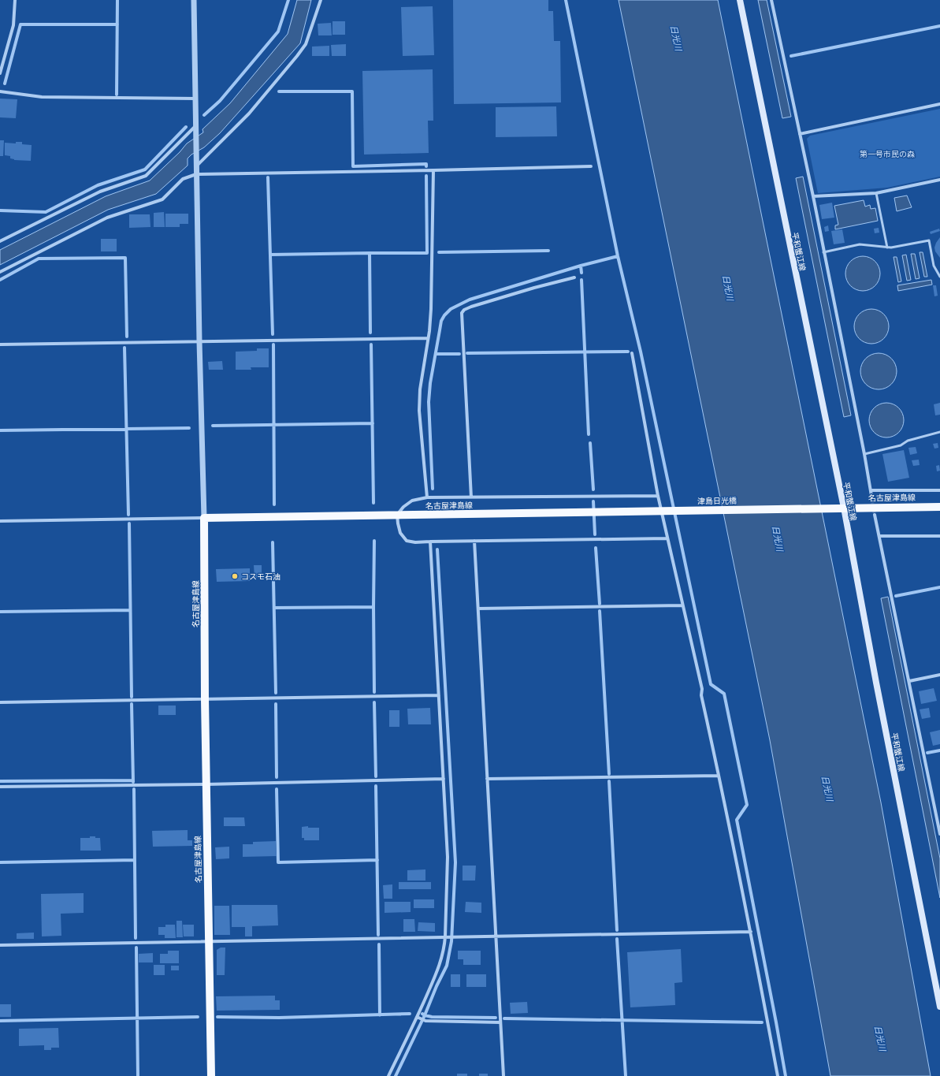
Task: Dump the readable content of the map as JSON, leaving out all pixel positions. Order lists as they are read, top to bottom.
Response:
{
  "streets": {
    "main road": ["平和蟹江線", "名古屋津島線", "津島日光橋"]
  },
  "crossings": [
    ["平和蟹江線", "名古屋津島線"],
    ["平和蟹江線", "津島日光橋"],
    ["名古屋津島線", "津島日光橋"]
  ],
  "water": ["日光川"],
  "parks": ["第一号市民の森"],
  "places": ["コスモ石油"]
}
